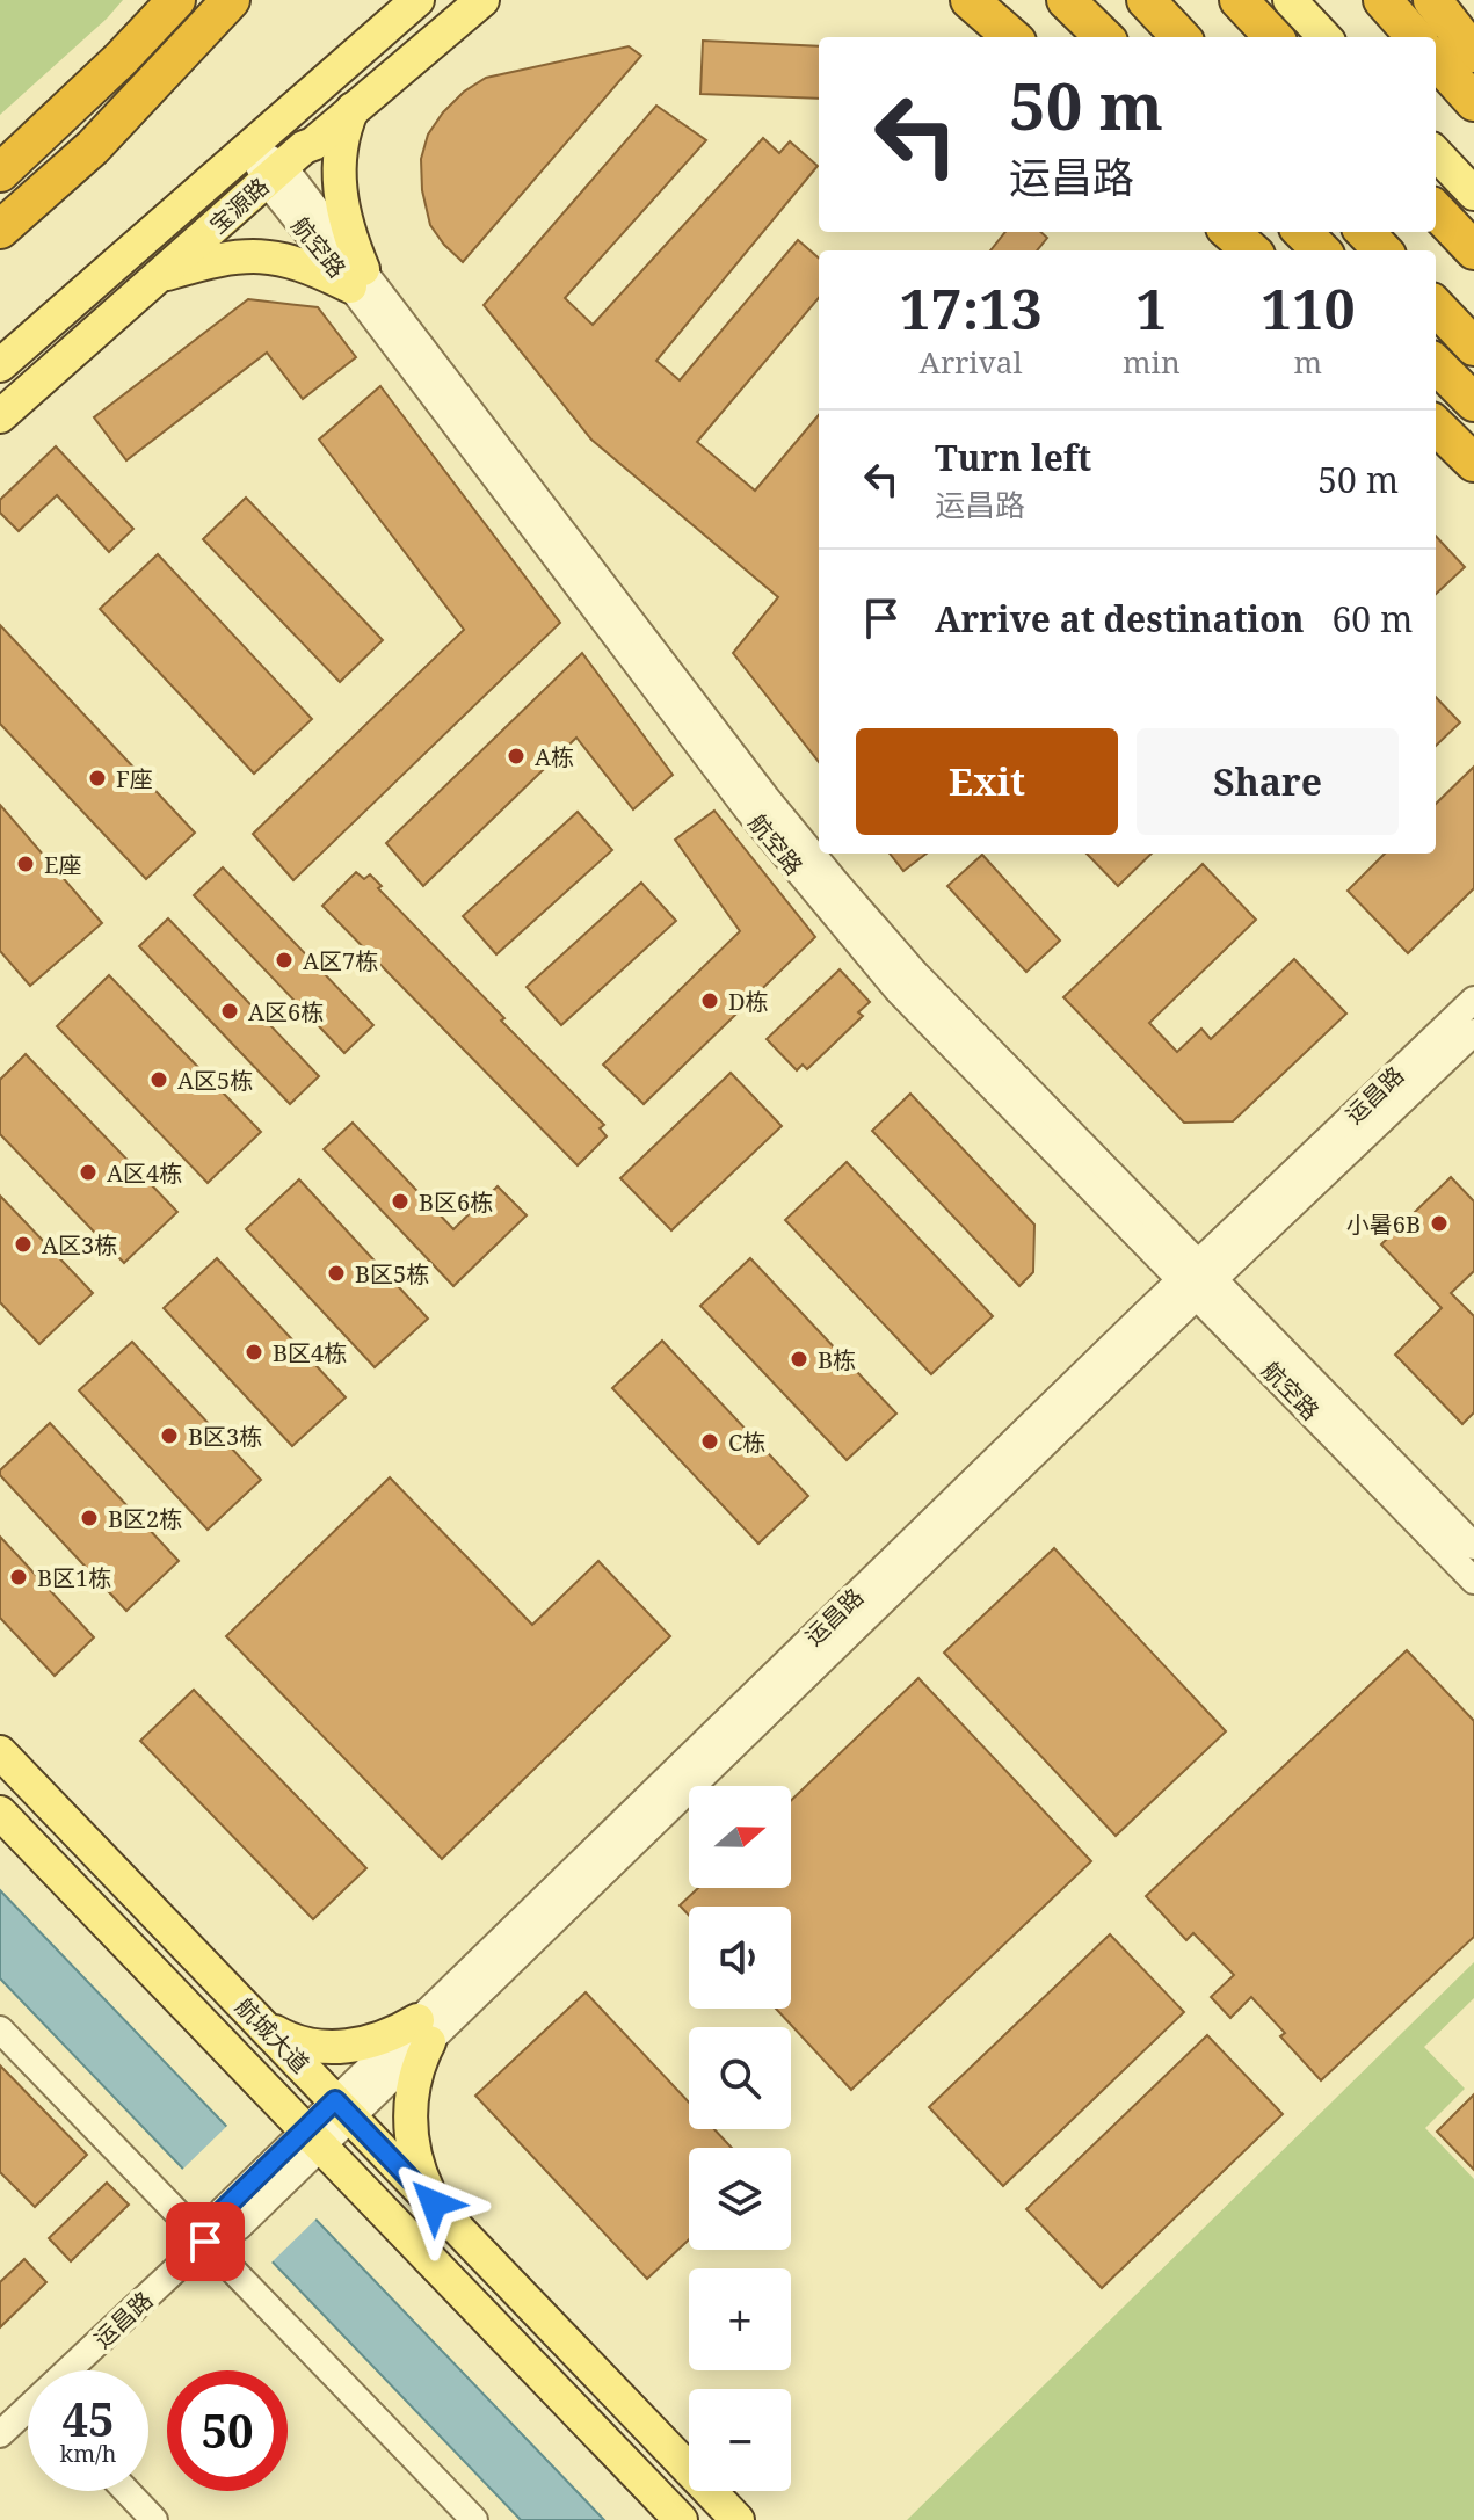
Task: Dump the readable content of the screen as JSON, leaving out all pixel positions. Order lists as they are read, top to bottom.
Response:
{
  "streets": {
    "main road": ["宝源路", "航城大道"],
    "street": ["航空路", "运昌路"]
  },
  "crossings": [
    ["宝源路", "航空路"],
    ["航空路", "运昌路"],
    ["运昌路", "航城大道"]
  ],
  "places": [
    "A栋",
    "F座",
    "E座",
    "A区7栋",
    "D栋",
    "A区6栋",
    "A区5栋",
    "A区4栋",
    "B区6栋",
    "小暑6B",
    "A区3栋",
    "B区5栋",
    "B区4栋",
    "B栋",
    "B区3栋",
    "C栋",
    "B区2栋",
    "B区1栋"
  ],
  "north": "right",
  "page": {
    "turn": ["50 m", "运昌路"],
    "eta": [
      "17:13",
      "Arrival",
      "1",
      "min",
      "110",
      "m"
    ],
    "list": [
      {
        "name": "Turn left",
        "note": "运昌路",
        "value": "50 m"
      },
      {
        "name": "Arrive at destination",
        "value": "60 m"
      }
    ],
    "buttons": ["Exit", "Share"],
    "map_buttons": ["+", "−"],
    "speed": "45 km/h",
    "limit": "50"
  }
}
